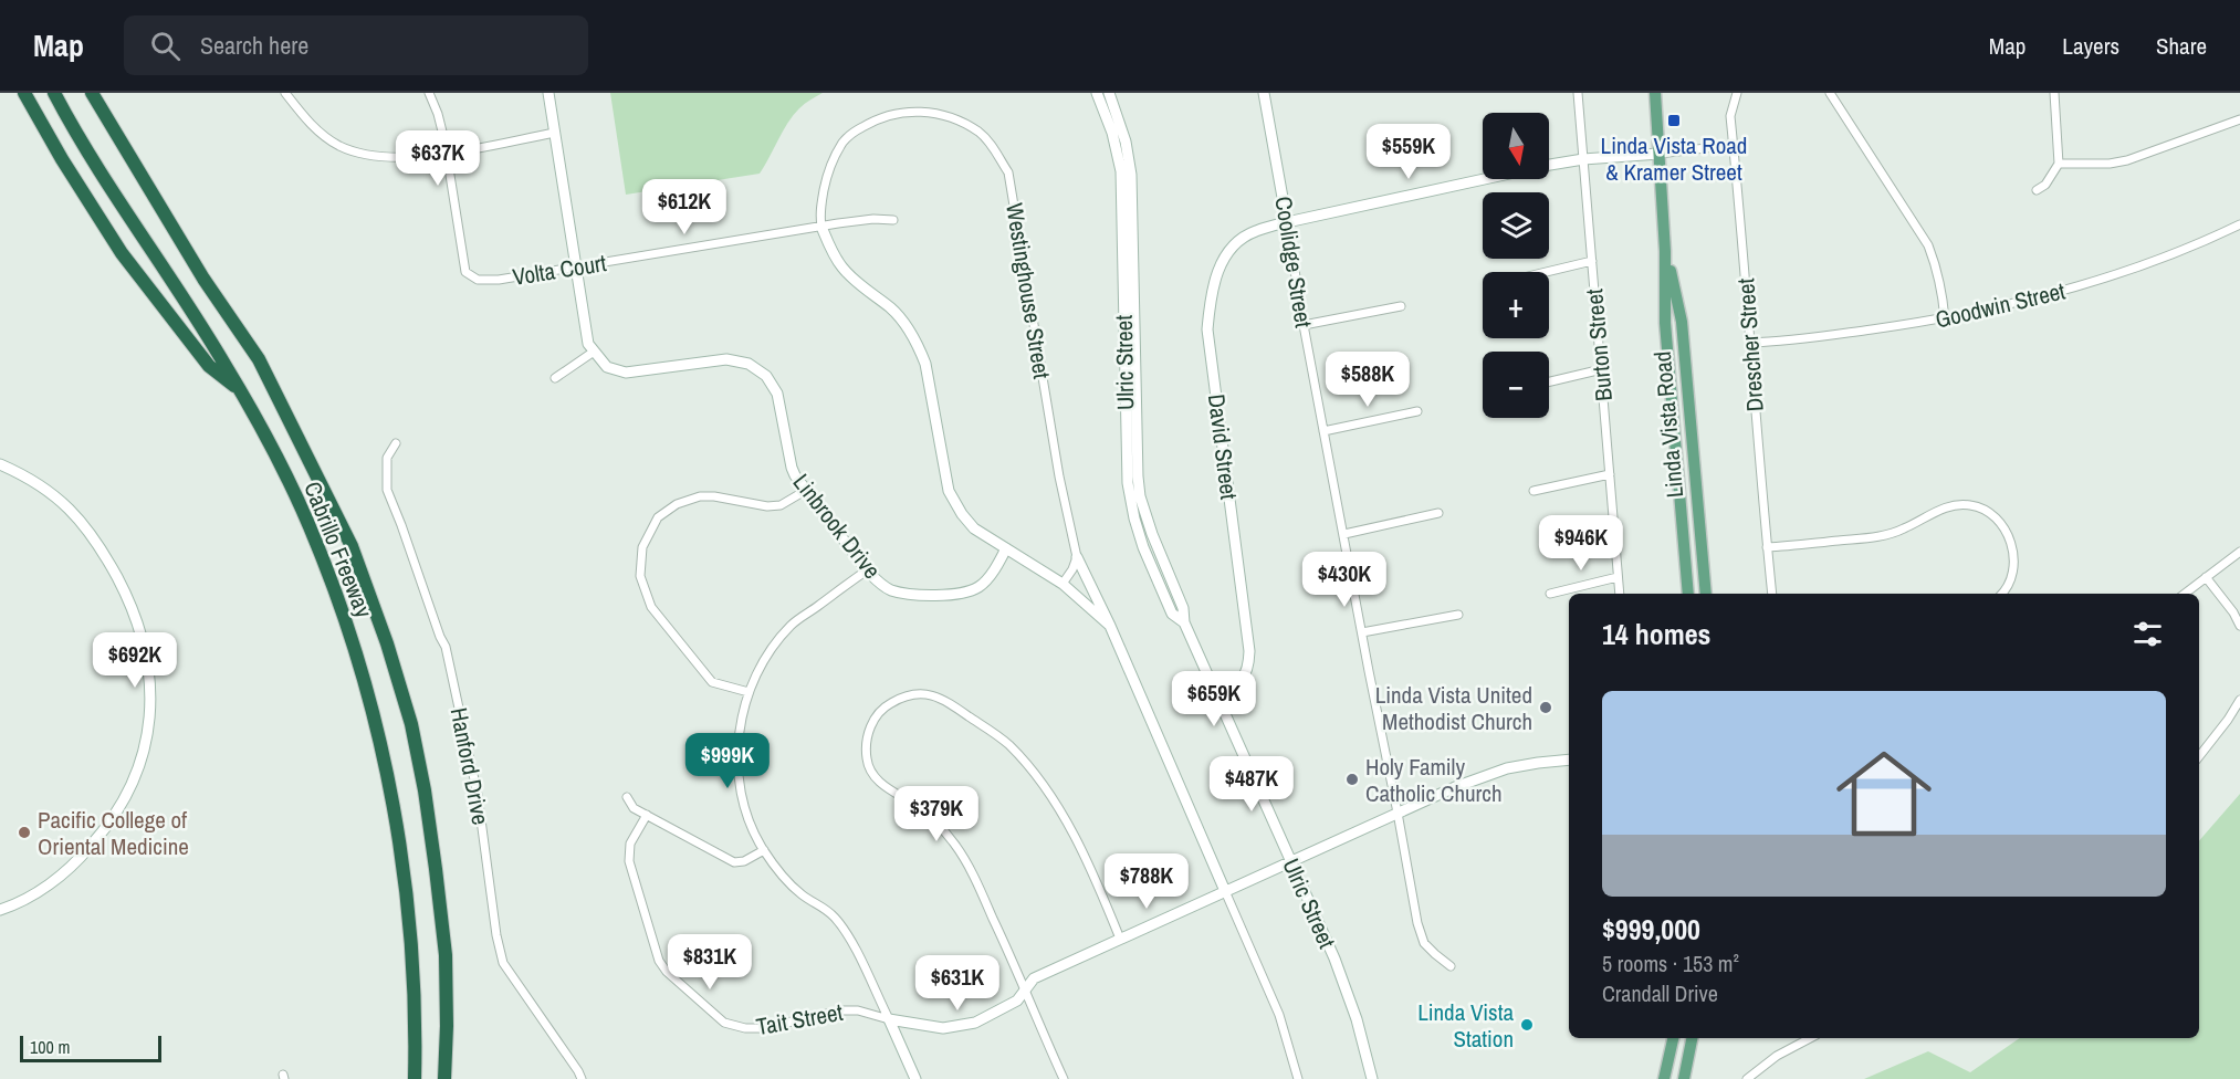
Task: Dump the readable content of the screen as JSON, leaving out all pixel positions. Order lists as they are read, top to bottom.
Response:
{
  "streets": {
    "highway": ["Cabrillo Freeway"],
    "main road": ["Linda Vista Road"],
    "street": [
      "Coolidge Street",
      "Volta Court",
      "Westinghouse Street",
      "Goodwin Street",
      "Burton Street",
      "Drescher Street",
      "Ulric Street",
      "David Street",
      "Linbrook Drive",
      "Hanford Drive",
      "Tait Street"
    ]
  },
  "crossings": [
    ["Coolidge Street", "David Street"],
    ["Coolidge Street", "Tait Street"],
    ["Volta Court", "Westinghouse Street"],
    ["Goodwin Street", "Drescher Street"],
    ["Burton Street", "David Street"],
    ["Ulric Street", "David Street"],
    ["Ulric Street", "Tait Street"],
    ["Linda Vista Road", "David Street"]
  ],
  "places": {
    "transit": ["Linda Vista Road & Kramer Street"],
    "other": [
      "Linda Vista United Methodist Church",
      "Holy Family Catholic Church",
      "Pacific College of Oriental Medicine",
      "Linda Vista Station"
    ]
  },
  "scale_bar": "100 m",
  "north": "bottom",
  "page": {
    "header": "Map",
    "search": "Search here",
    "nav": ["Map", "Layers", "Share"],
    "map_buttons": ["+", "−"],
    "price": [
      "$559K",
      "$637K",
      "$612K",
      "$588K",
      "$946K",
      "$430K",
      "$692K",
      "$659K",
      "$999K",
      "$487K",
      "$379K",
      "$788K",
      "$831K",
      "$631K"
    ],
    "heading": "14 homes",
    "list": [
      {
        "name": "$999,000",
        "note": "5 rooms · 153 m² · Crandall Drive"
      }
    ],
    "scale": "100 m"
  }
}
